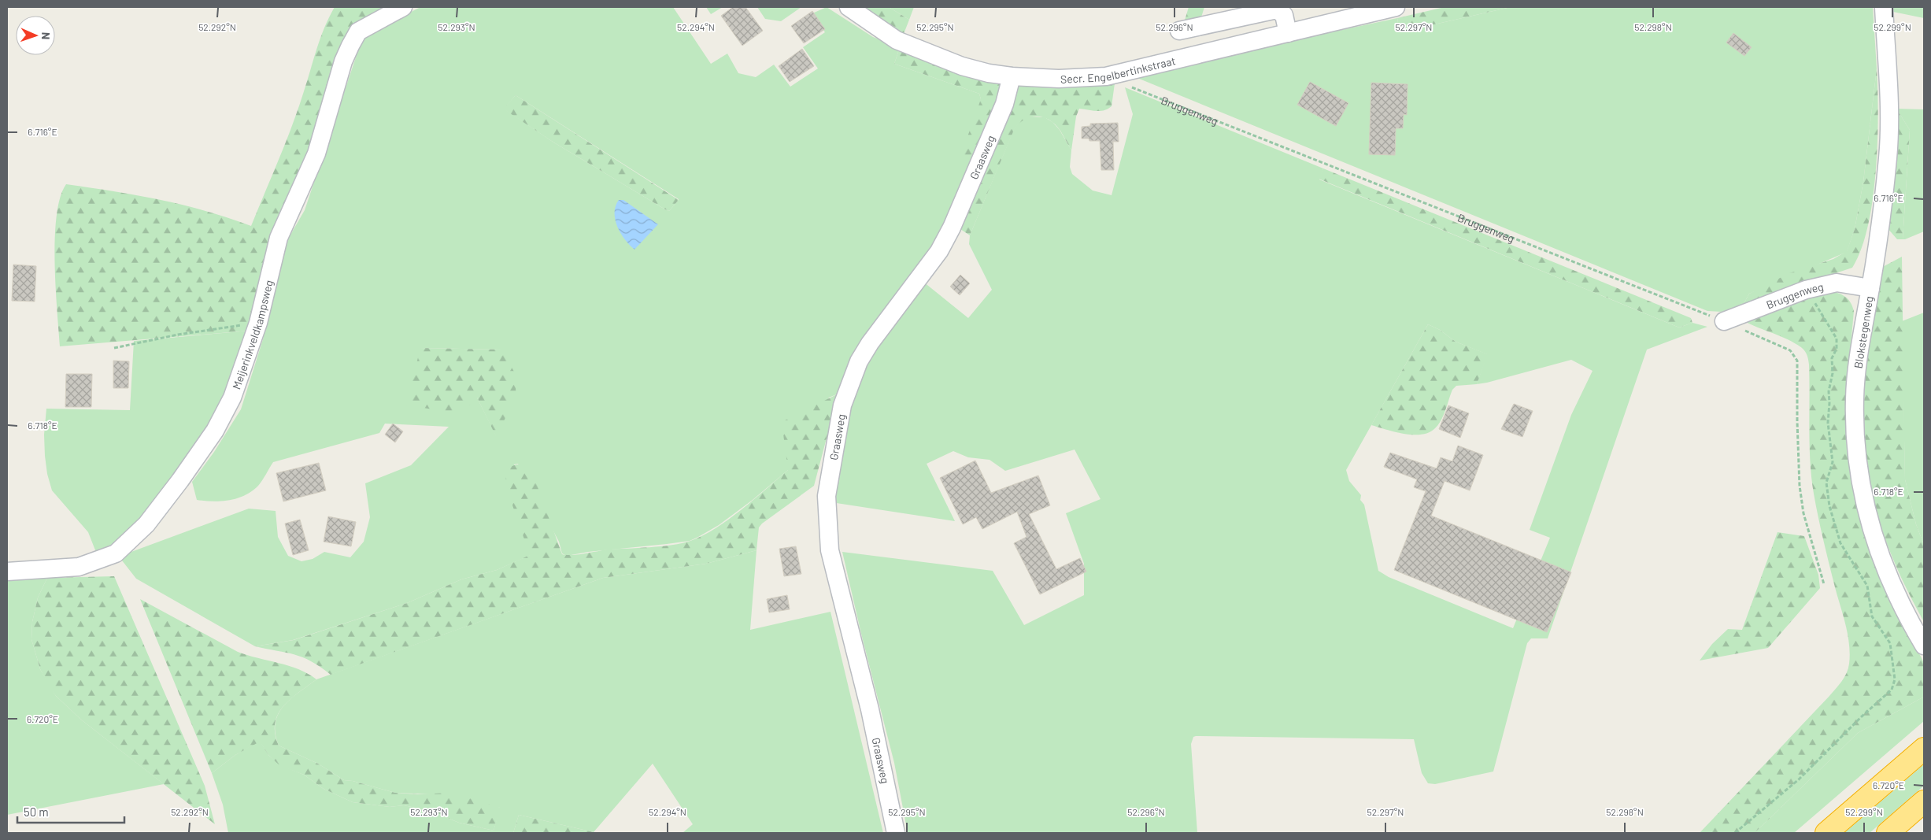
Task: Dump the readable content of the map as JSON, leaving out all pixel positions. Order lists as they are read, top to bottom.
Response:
{
  "streets": {
    "street": [
      "Secr. Engelbertinkstraat",
      "Bruggenweg",
      "Graasweg",
      "Blokstegenweg",
      "Meijerinkveldkampsweg"
    ]
  },
  "crossings": [
    ["Secr. Engelbertinkstraat", "Bruggenweg"],
    ["Secr. Engelbertinkstraat", "Graasweg"],
    ["Bruggenweg", "Blokstegenweg"]
  ],
  "scale_bar": "50 m",
  "north": "right",
  "coordinates": [
    "52.292°N",
    "52.293°N",
    "52.294°N",
    "52.295°N",
    "52.296°N",
    "52.297°N",
    "52.298°N",
    "52.299°N",
    "6.716°E",
    "6.718°E",
    "6.720°E"
  ]
}
